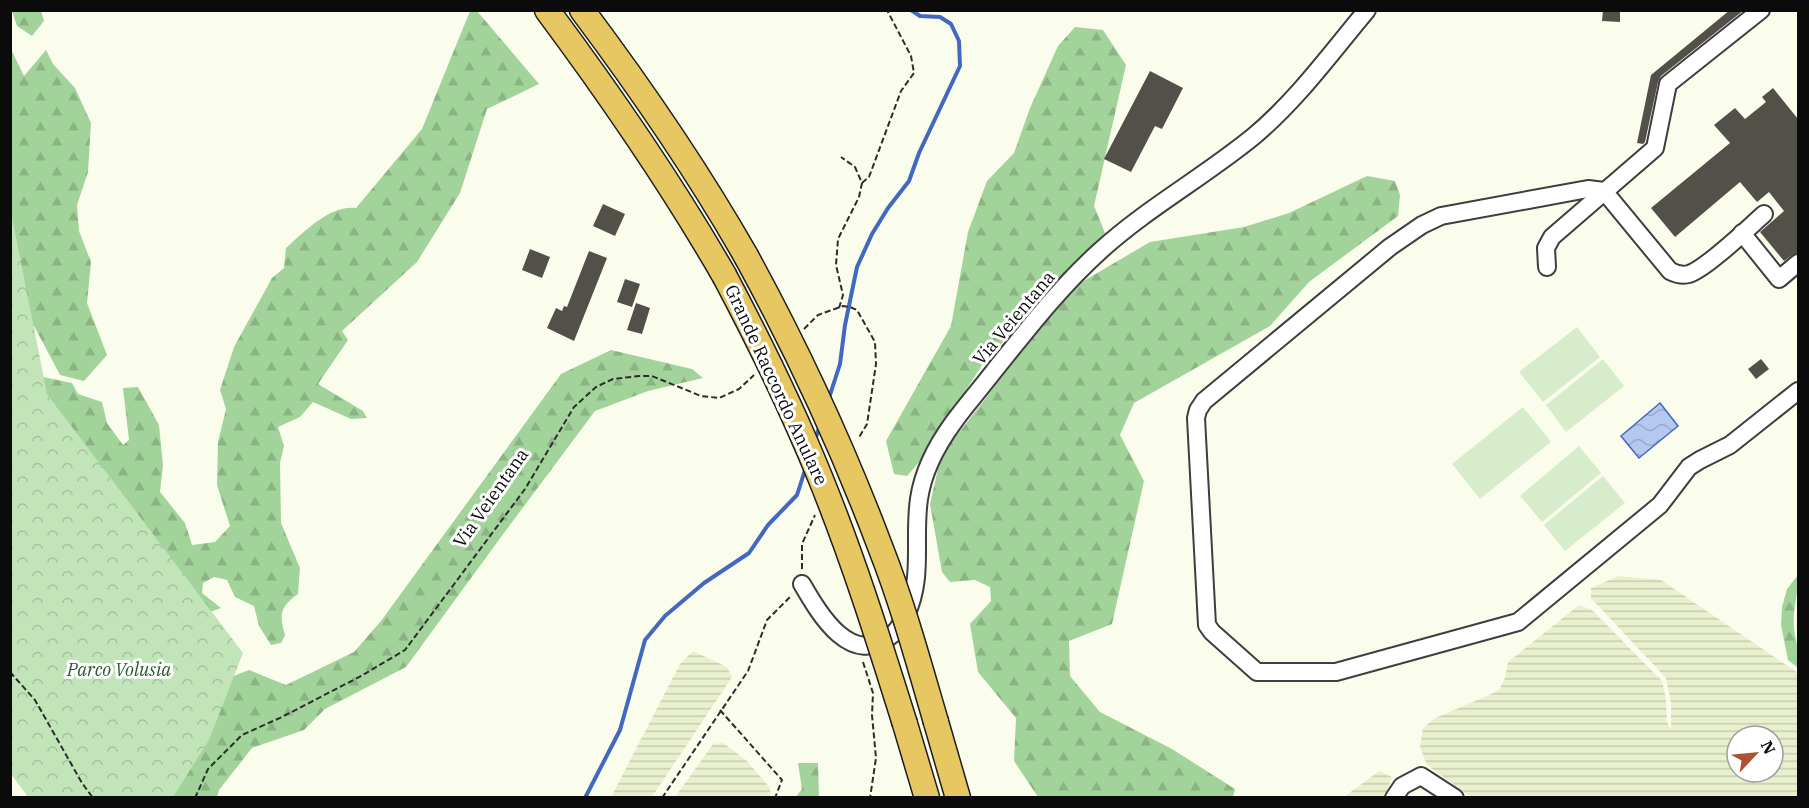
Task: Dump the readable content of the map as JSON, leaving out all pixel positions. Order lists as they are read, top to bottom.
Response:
{
  "streets": {
    "highway": ["Grande Raccordo Anulare"],
    "street": ["Via Veientana"]
  },
  "parks": ["Parco Volusia"],
  "north": "top right"
}
